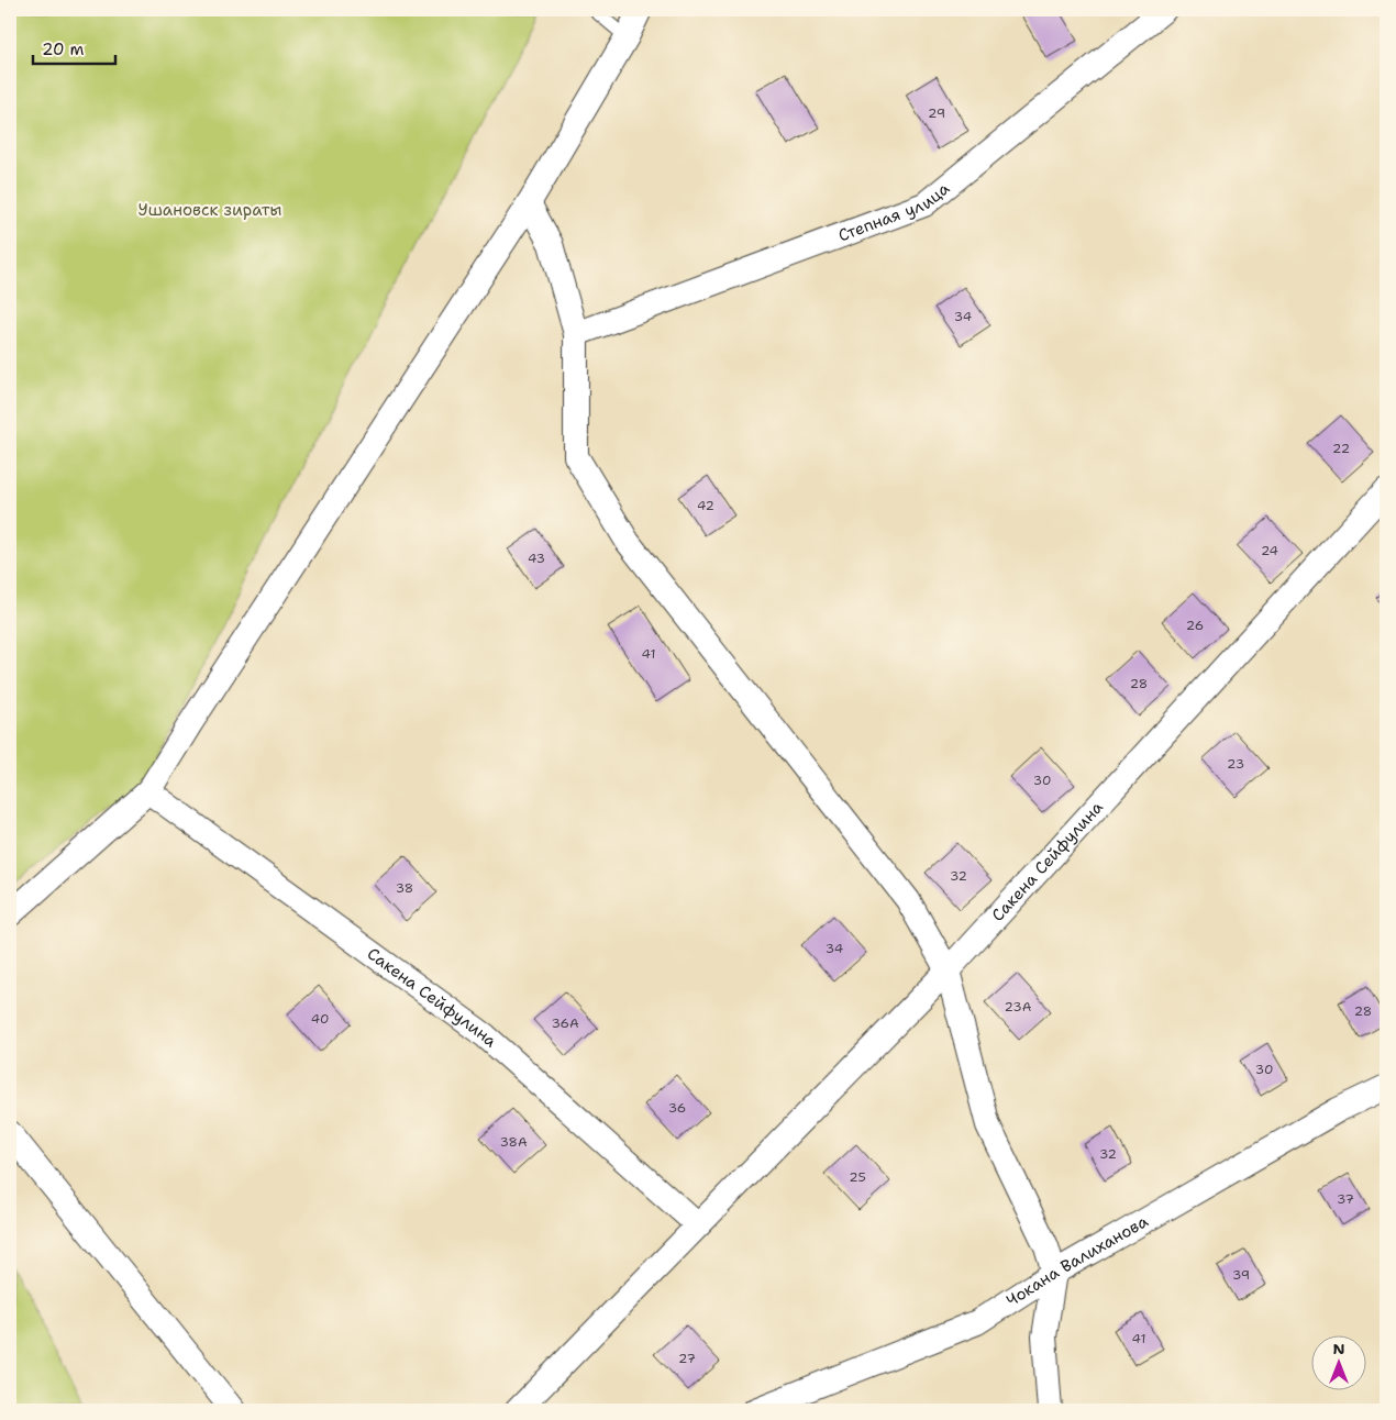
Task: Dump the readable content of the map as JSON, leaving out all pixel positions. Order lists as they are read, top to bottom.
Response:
{
  "streets": {
    "street": ["Степная улица", "Сакена Сейфулина", "Чокана Валиханова"]
  },
  "parks": ["Ушановск зираты"],
  "house_numbers": [
    "29",
    "34",
    "22",
    "42",
    "24",
    "43",
    "26",
    "41",
    "28",
    "23",
    "30",
    "32",
    "38",
    "34",
    "23А",
    "28",
    "40",
    "36А",
    "30",
    "36",
    "38А",
    "32",
    "25",
    "37",
    "39",
    "41",
    "27"
  ],
  "scale_bar": "20 m",
  "north": "top"
}
